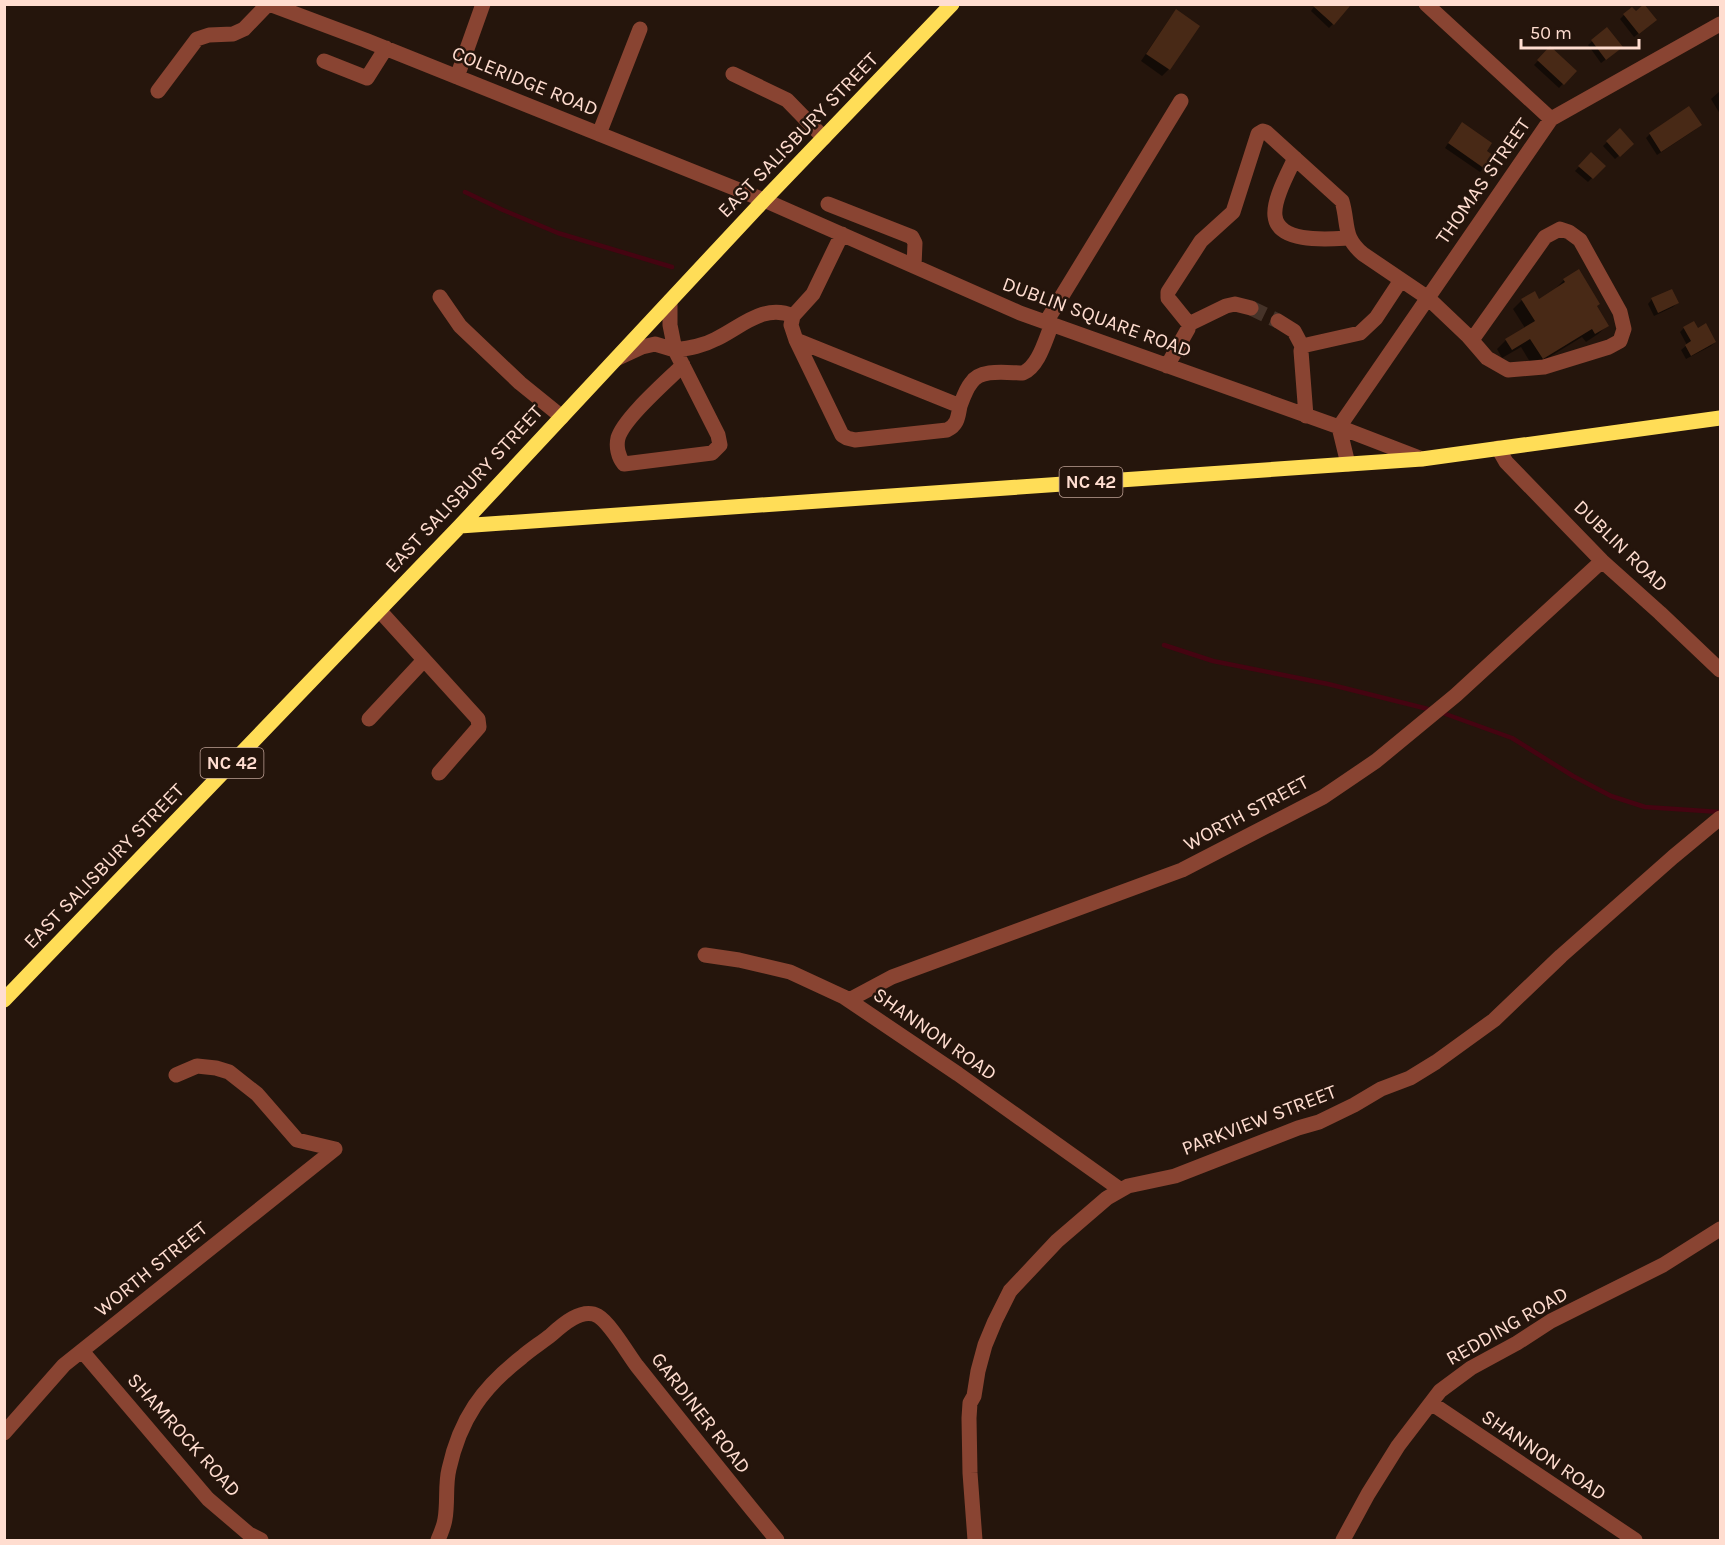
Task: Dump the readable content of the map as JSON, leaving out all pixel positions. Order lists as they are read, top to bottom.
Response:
{
  "streets": {
    "main road": ["EAST SALISBURY STREET", "NC 42"],
    "street": [
      "COLERIDGE ROAD",
      "THOMAS STREET",
      "DUBLIN SQUARE ROAD",
      "DUBLIN ROAD",
      "WORTH STREET",
      "SHANNON ROAD",
      "PARKVIEW STREET",
      "REDDING ROAD",
      "GARDINER ROAD",
      "SHAMROCK ROAD"
    ]
  },
  "crossings": [
    ["COLERIDGE ROAD", "EAST SALISBURY STREET"],
    ["COLERIDGE ROAD", "DUBLIN SQUARE ROAD"],
    ["EAST SALISBURY STREET", "DUBLIN SQUARE ROAD"],
    ["EAST SALISBURY STREET", "NC 42"],
    ["THOMAS STREET", "DUBLIN SQUARE ROAD"],
    ["DUBLIN SQUARE ROAD", "NC 42"],
    ["NC 42", "DUBLIN ROAD"],
    ["DUBLIN ROAD", "WORTH STREET"],
    ["WORTH STREET", "SHANNON ROAD"],
    ["WORTH STREET", "SHAMROCK ROAD"],
    ["SHANNON ROAD", "PARKVIEW STREET"],
    ["SHANNON ROAD", "REDDING ROAD"]
  ],
  "scale_bar": "50 m"
}
